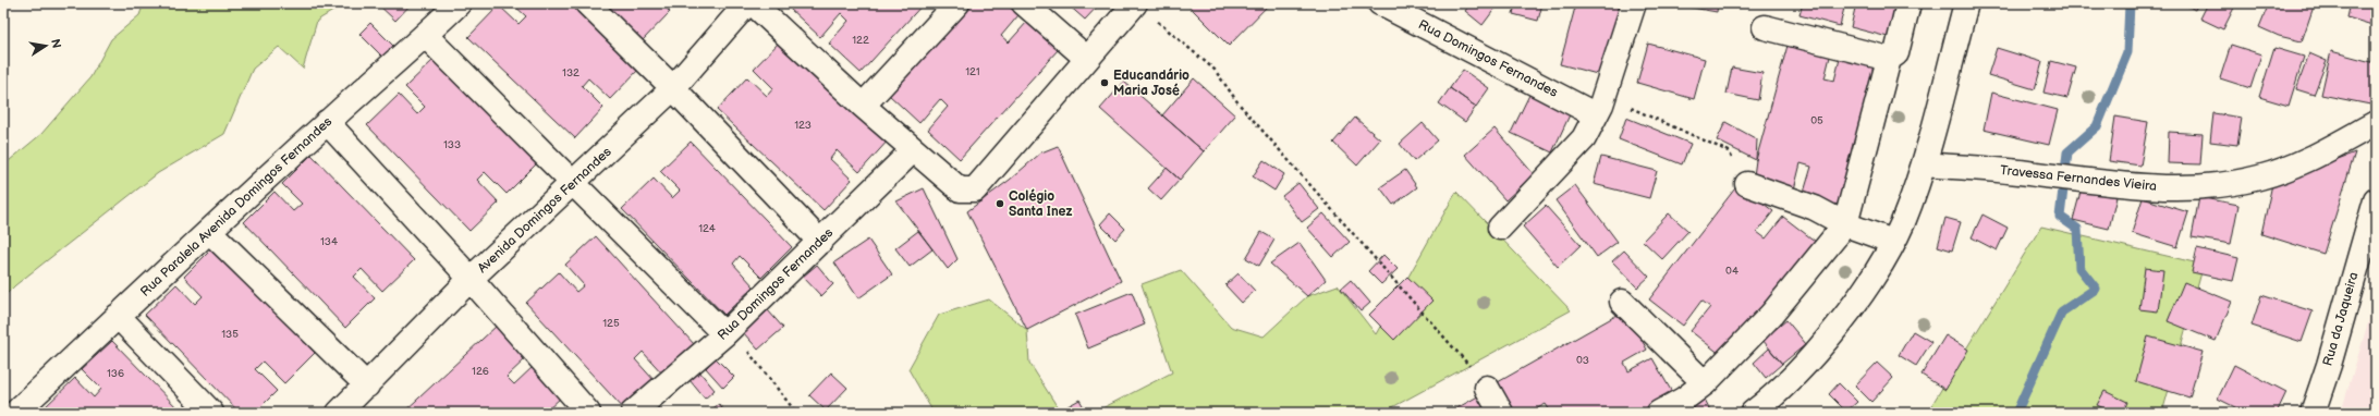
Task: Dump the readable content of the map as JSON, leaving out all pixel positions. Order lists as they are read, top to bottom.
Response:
{
  "streets": {
    "street": [
      "Rua Domingos Fernandes",
      "Travessa Fernandes Vieira",
      "Rua Paralela Avenida Domingos Fernandes",
      "Avenida Domingos Fernandes",
      "Rua da Jaqueira"
    ]
  },
  "places": ["Educandário Maria José", "Colégio Santa Inez"],
  "house_numbers": [
    "122",
    "121",
    "132",
    "05",
    "123",
    "133",
    "124",
    "134",
    "04",
    "125",
    "135",
    "03",
    "126",
    "136"
  ],
  "north": "right"
}
